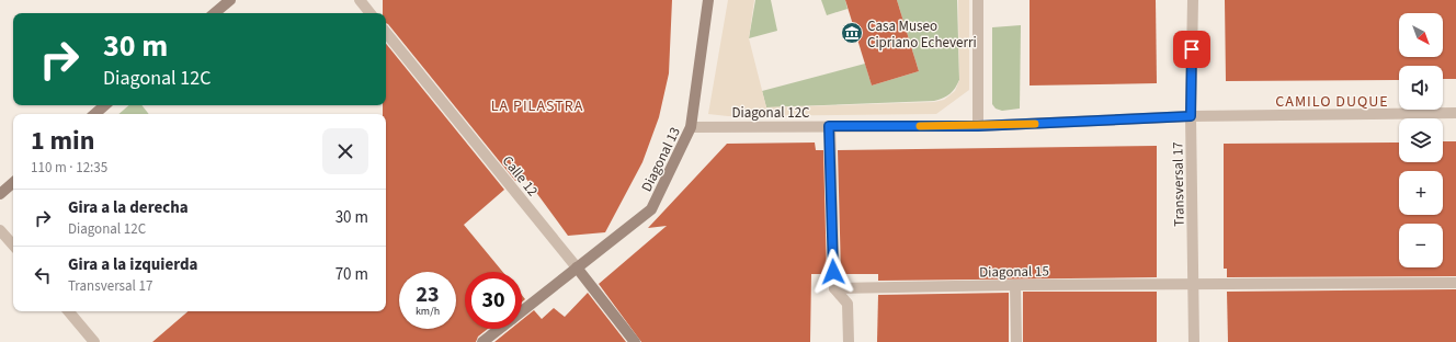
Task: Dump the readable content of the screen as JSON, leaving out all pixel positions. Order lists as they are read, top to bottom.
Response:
{
  "streets": {
    "main road": ["Diagonal 13", "Calle 12"],
    "street": ["Diagonal 12C", "Transversal 17", "Diagonal 15"]
  },
  "crossings": [
    ["Diagonal 12C", "Diagonal 13"],
    ["Diagonal 12C", "Transversal 17"],
    ["Diagonal 13", "Calle 12"],
    ["Transversal 17", "Diagonal 15"]
  ],
  "districts": ["CAMILO DUQUE", "LA PILASTRA"],
  "places": {
    "museum": ["Casa Museo Cipriano Echeverri"]
  },
  "north": "bottom right",
  "page": {
    "map_buttons": ["+", "−"],
    "turn": ["30 m", "Diagonal 12C"],
    "heading": ["1 min", "110 m · 12:35"],
    "list": [
      {
        "name": "Gira a la derecha",
        "note": "Diagonal 12C",
        "value": "30 m"
      },
      {
        "name": "Gira a la izquierda",
        "note": "Transversal 17",
        "value": "70 m"
      }
    ],
    "speed": "23 km/h",
    "limit": "30"
  }
}
